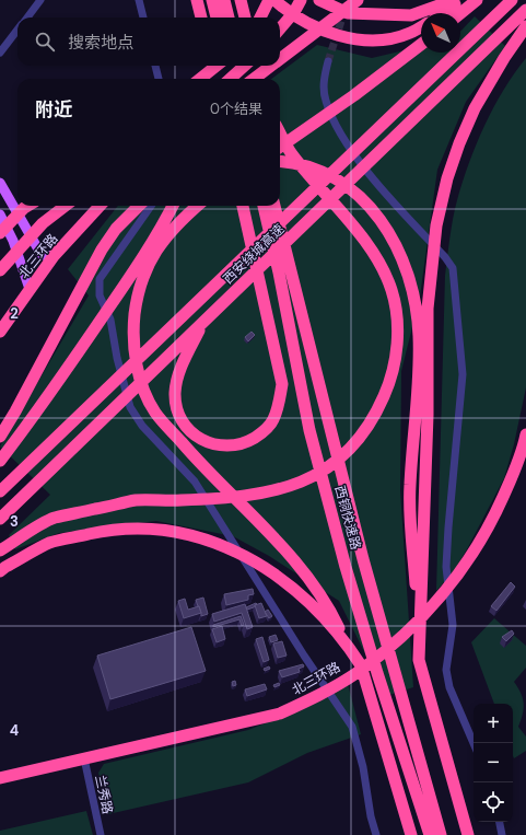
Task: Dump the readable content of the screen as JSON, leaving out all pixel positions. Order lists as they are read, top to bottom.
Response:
{
  "streets": {
    "highway": ["西安绕城高速", "北三环路", "西铜快速路"],
    "street": ["兰秀路"]
  },
  "crossings": [
    ["北三环路", "兰秀路"]
  ],
  "north": "top left",
  "page": {
    "search": "搜索地点",
    "heading": ["附近", "0个结果"],
    "map_buttons": ["+", "−"]
  },
  "grid": {
    "rows": ["2", "3", "4"]
  }
}
